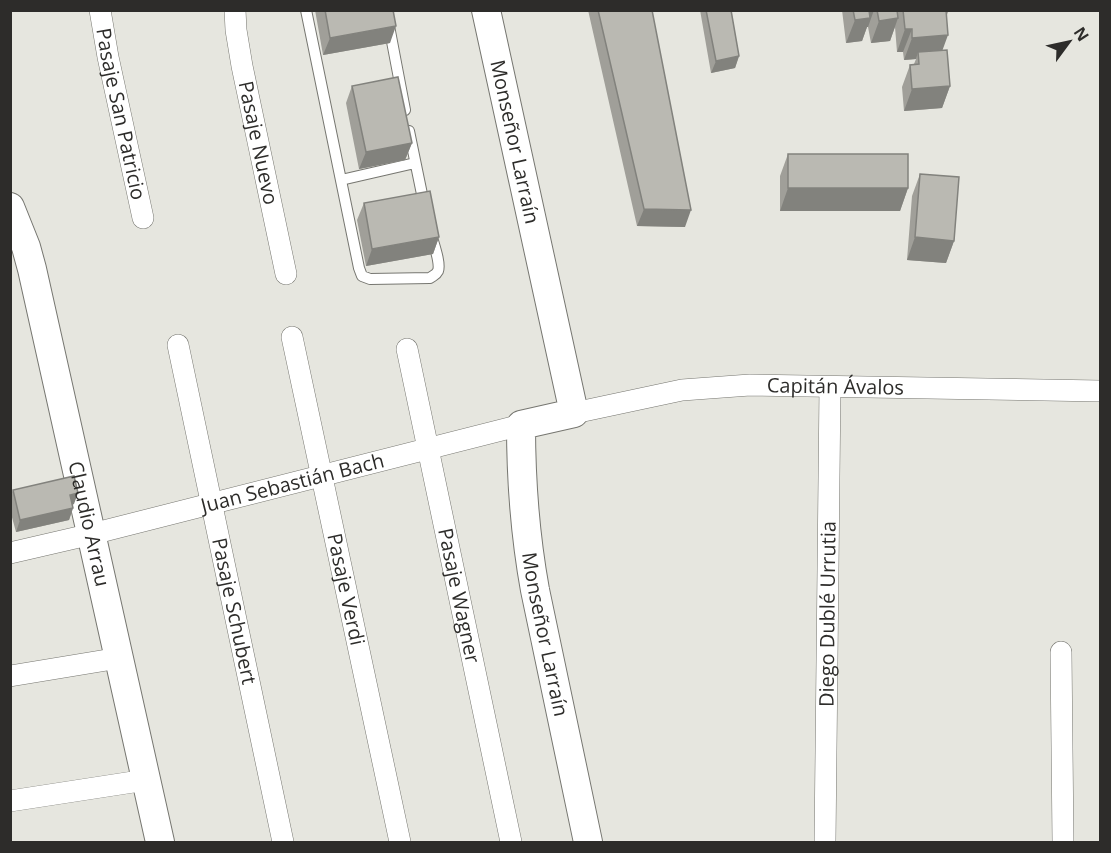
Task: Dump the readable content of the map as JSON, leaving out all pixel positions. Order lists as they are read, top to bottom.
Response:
{
  "streets": {
    "street": [
      "Pasaje San Patricio",
      "Monseñor Larraín",
      "Pasaje Nuevo",
      "Capitán Ávalos",
      "Juan Sebastián Bach",
      "Claudio Arrau",
      "Pasaje Verdi",
      "Pasaje Wagner",
      "Pasaje Schubert",
      "Diego Dublé Urrutia"
    ]
  },
  "crossings": [
    ["Monseñor Larraín", "Capitán Ávalos"],
    ["Monseñor Larraín", "Juan Sebastián Bach"],
    ["Capitán Ávalos", "Juan Sebastián Bach"],
    ["Capitán Ávalos", "Diego Dublé Urrutia"],
    ["Juan Sebastián Bach", "Claudio Arrau"],
    ["Juan Sebastián Bach", "Pasaje Verdi"],
    ["Juan Sebastián Bach", "Pasaje Wagner"],
    ["Juan Sebastián Bach", "Pasaje Schubert"]
  ],
  "north": "top right"
}
